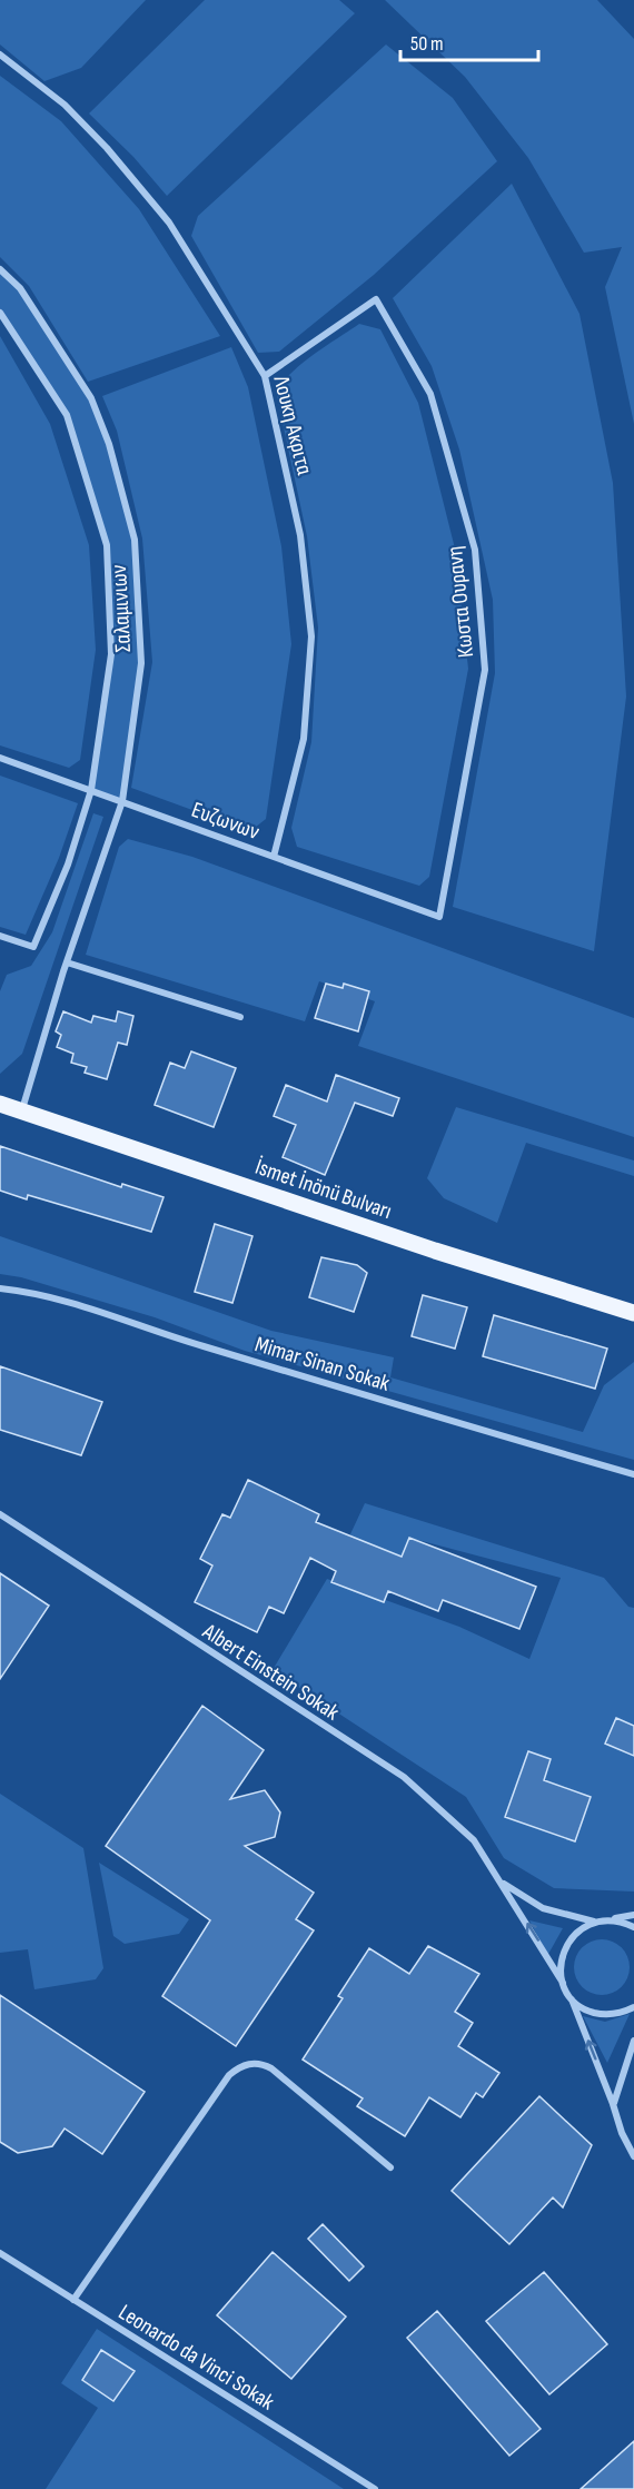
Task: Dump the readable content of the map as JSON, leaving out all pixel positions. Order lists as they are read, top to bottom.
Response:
{
  "streets": {
    "main road": ["İsmet İnönü Bulvarı"],
    "street": [
      "Λουκη Ακριτα",
      "Κωστα Ουρανη",
      "Σαλαμινιων",
      "Ευζωνων",
      "Mimar Sinan Sokak",
      "Albert Einstein Sokak",
      "Leonardo da Vinci Sokak"
    ]
  },
  "crossings": [
    ["Λουκη Ακριτα", "Κωστα Ουρανη"],
    ["Λουκη Ακριτα", "Ευζωνων"],
    ["Κωστα Ουρανη", "Ευζωνων"],
    ["Σαλαμινιων", "Ευζωνων"],
    ["Σαλαμινιων", "İsmet İnönü Bulvarı"]
  ],
  "scale_bar": "50 m"
}
